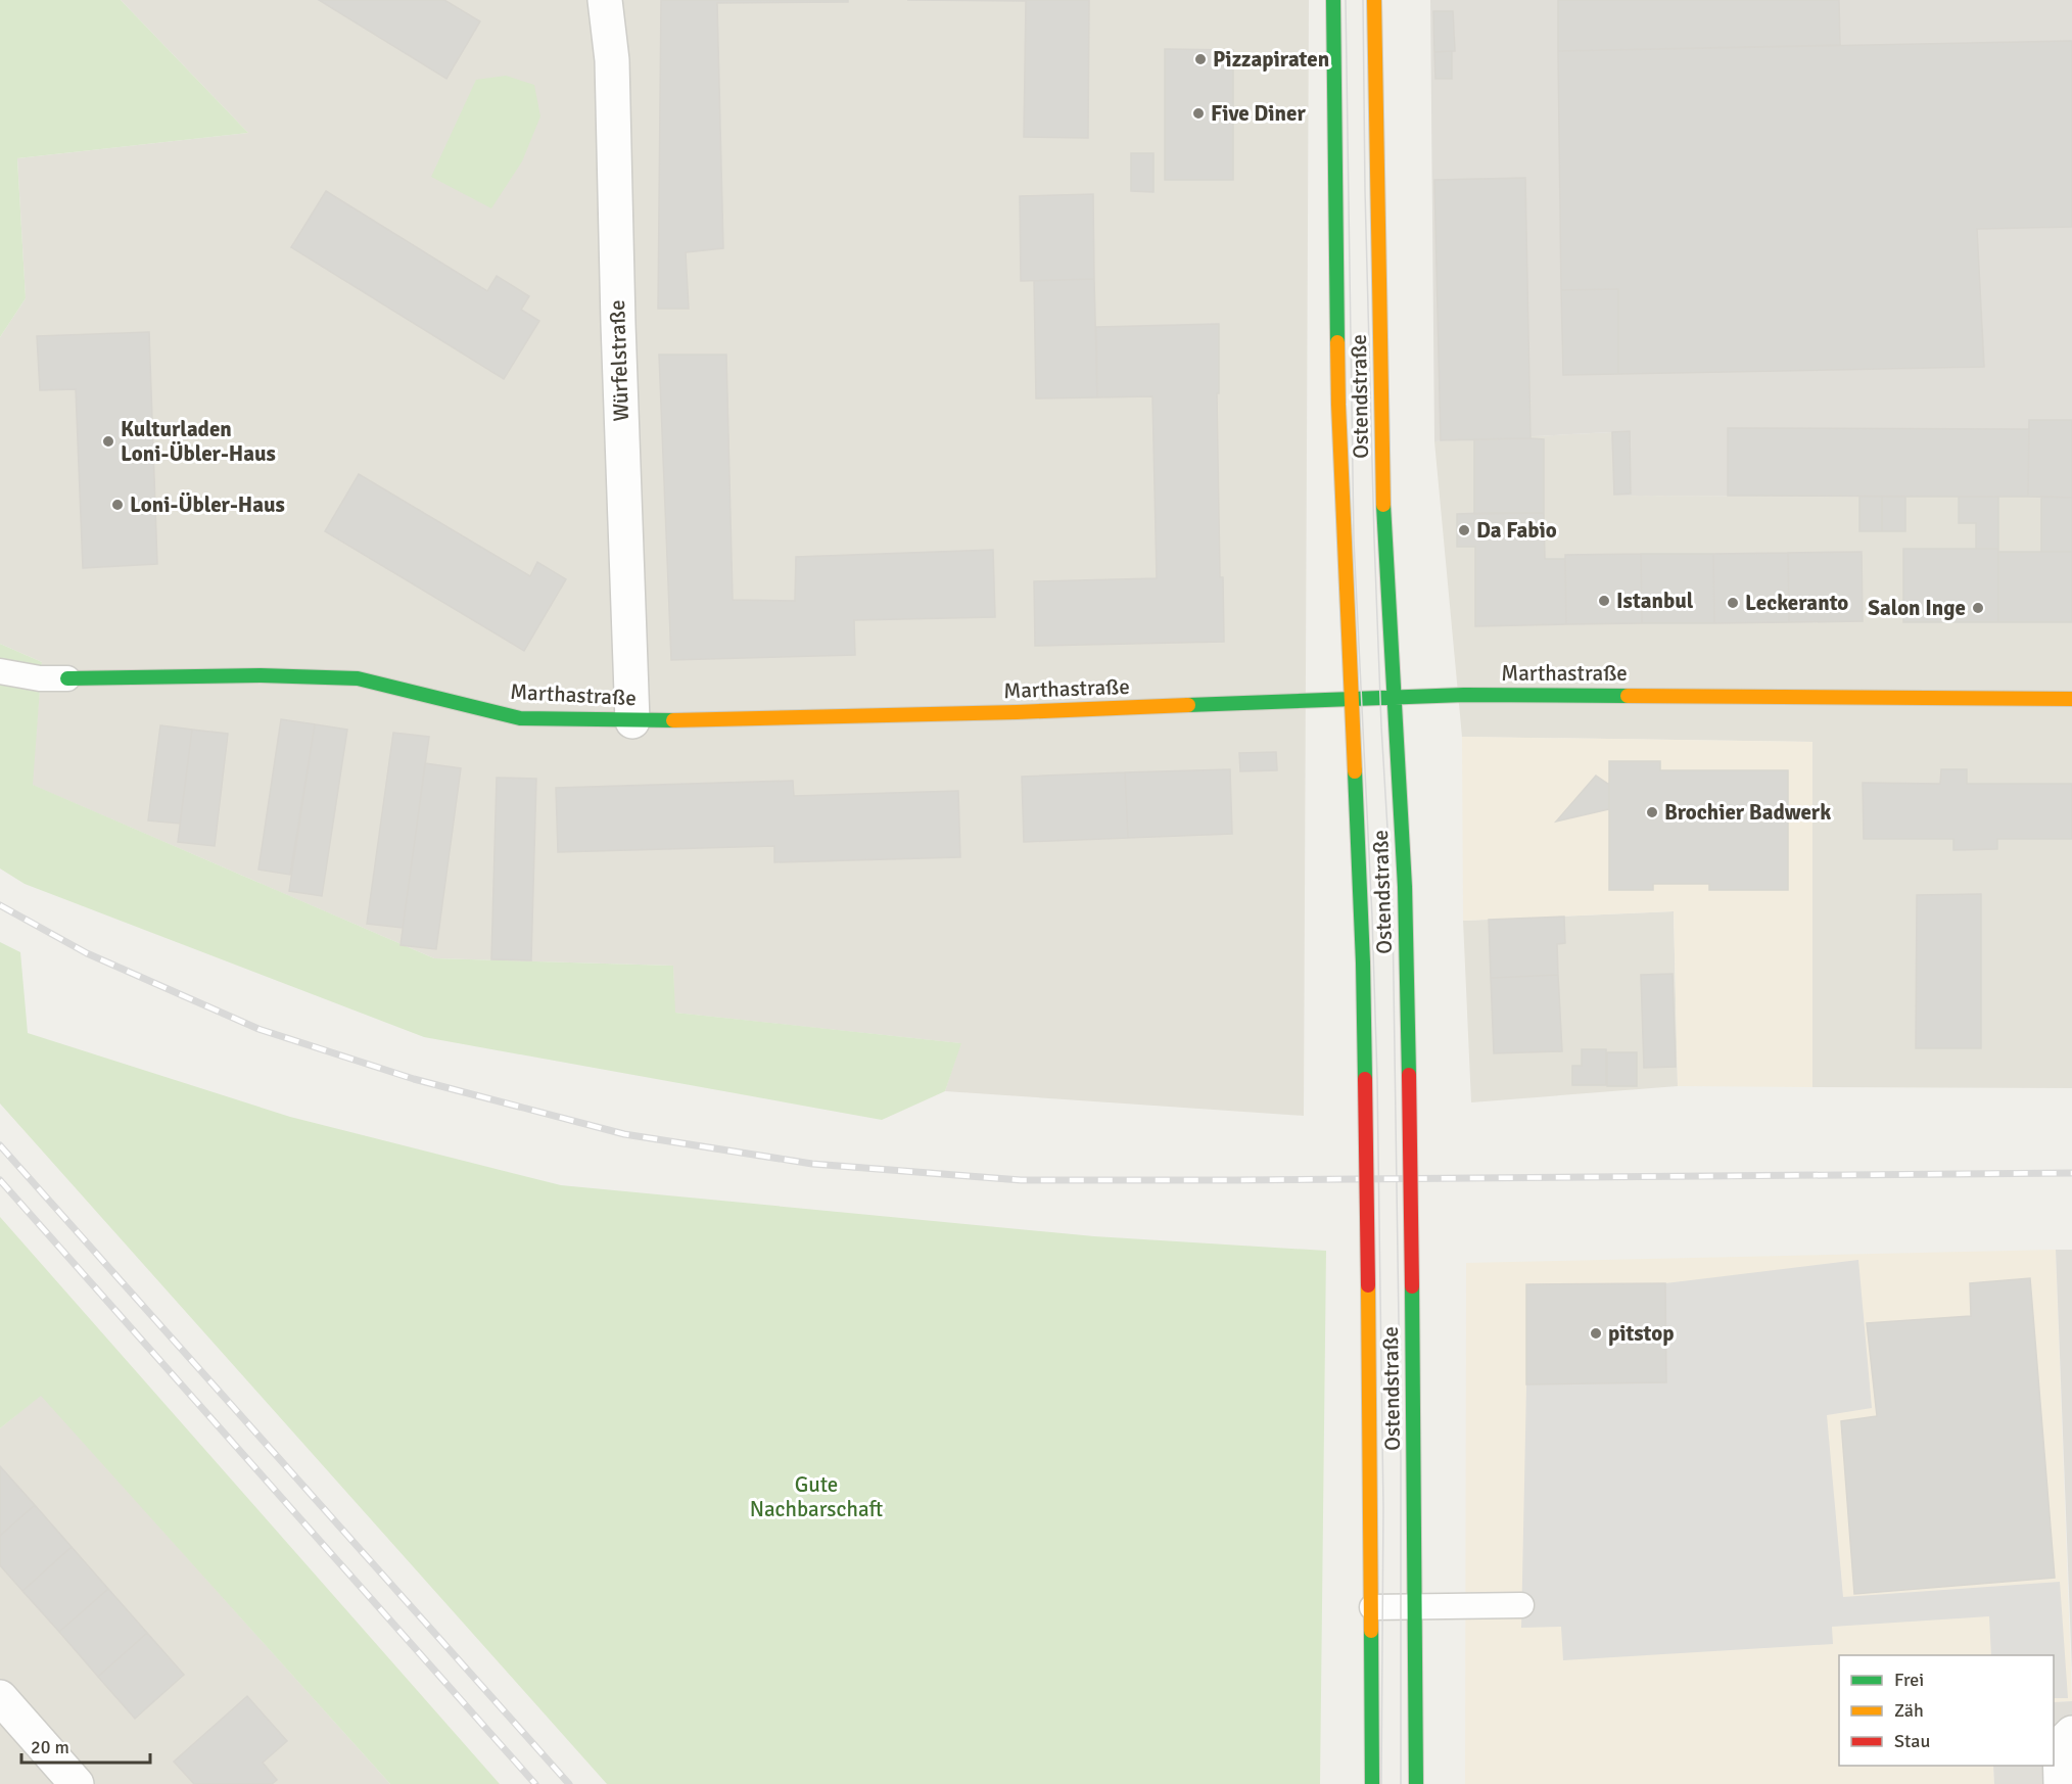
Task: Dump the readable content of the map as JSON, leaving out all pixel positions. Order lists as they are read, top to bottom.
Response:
{
  "streets": {
    "main road": ["Ostendstraße", "Marthastraße"],
    "street": ["Würfelstraße"]
  },
  "crossings": [
    ["Würfelstraße", "Marthastraße"],
    ["Ostendstraße", "Marthastraße"]
  ],
  "parks": ["Gute Nachbarschaft"],
  "places": [
    "Pizzapiraten",
    "Five Diner",
    "Kulturladen Loni-Übler-Haus",
    "Loni-Übler-Haus",
    "Da Fabio",
    "Istanbul",
    "Leckeranto",
    "Salon Inge",
    "Brochier Badwerk",
    "pitstop"
  ],
  "legend": ["Frei", "Zäh", "Stau"],
  "scale_bar": "20 m"
}
